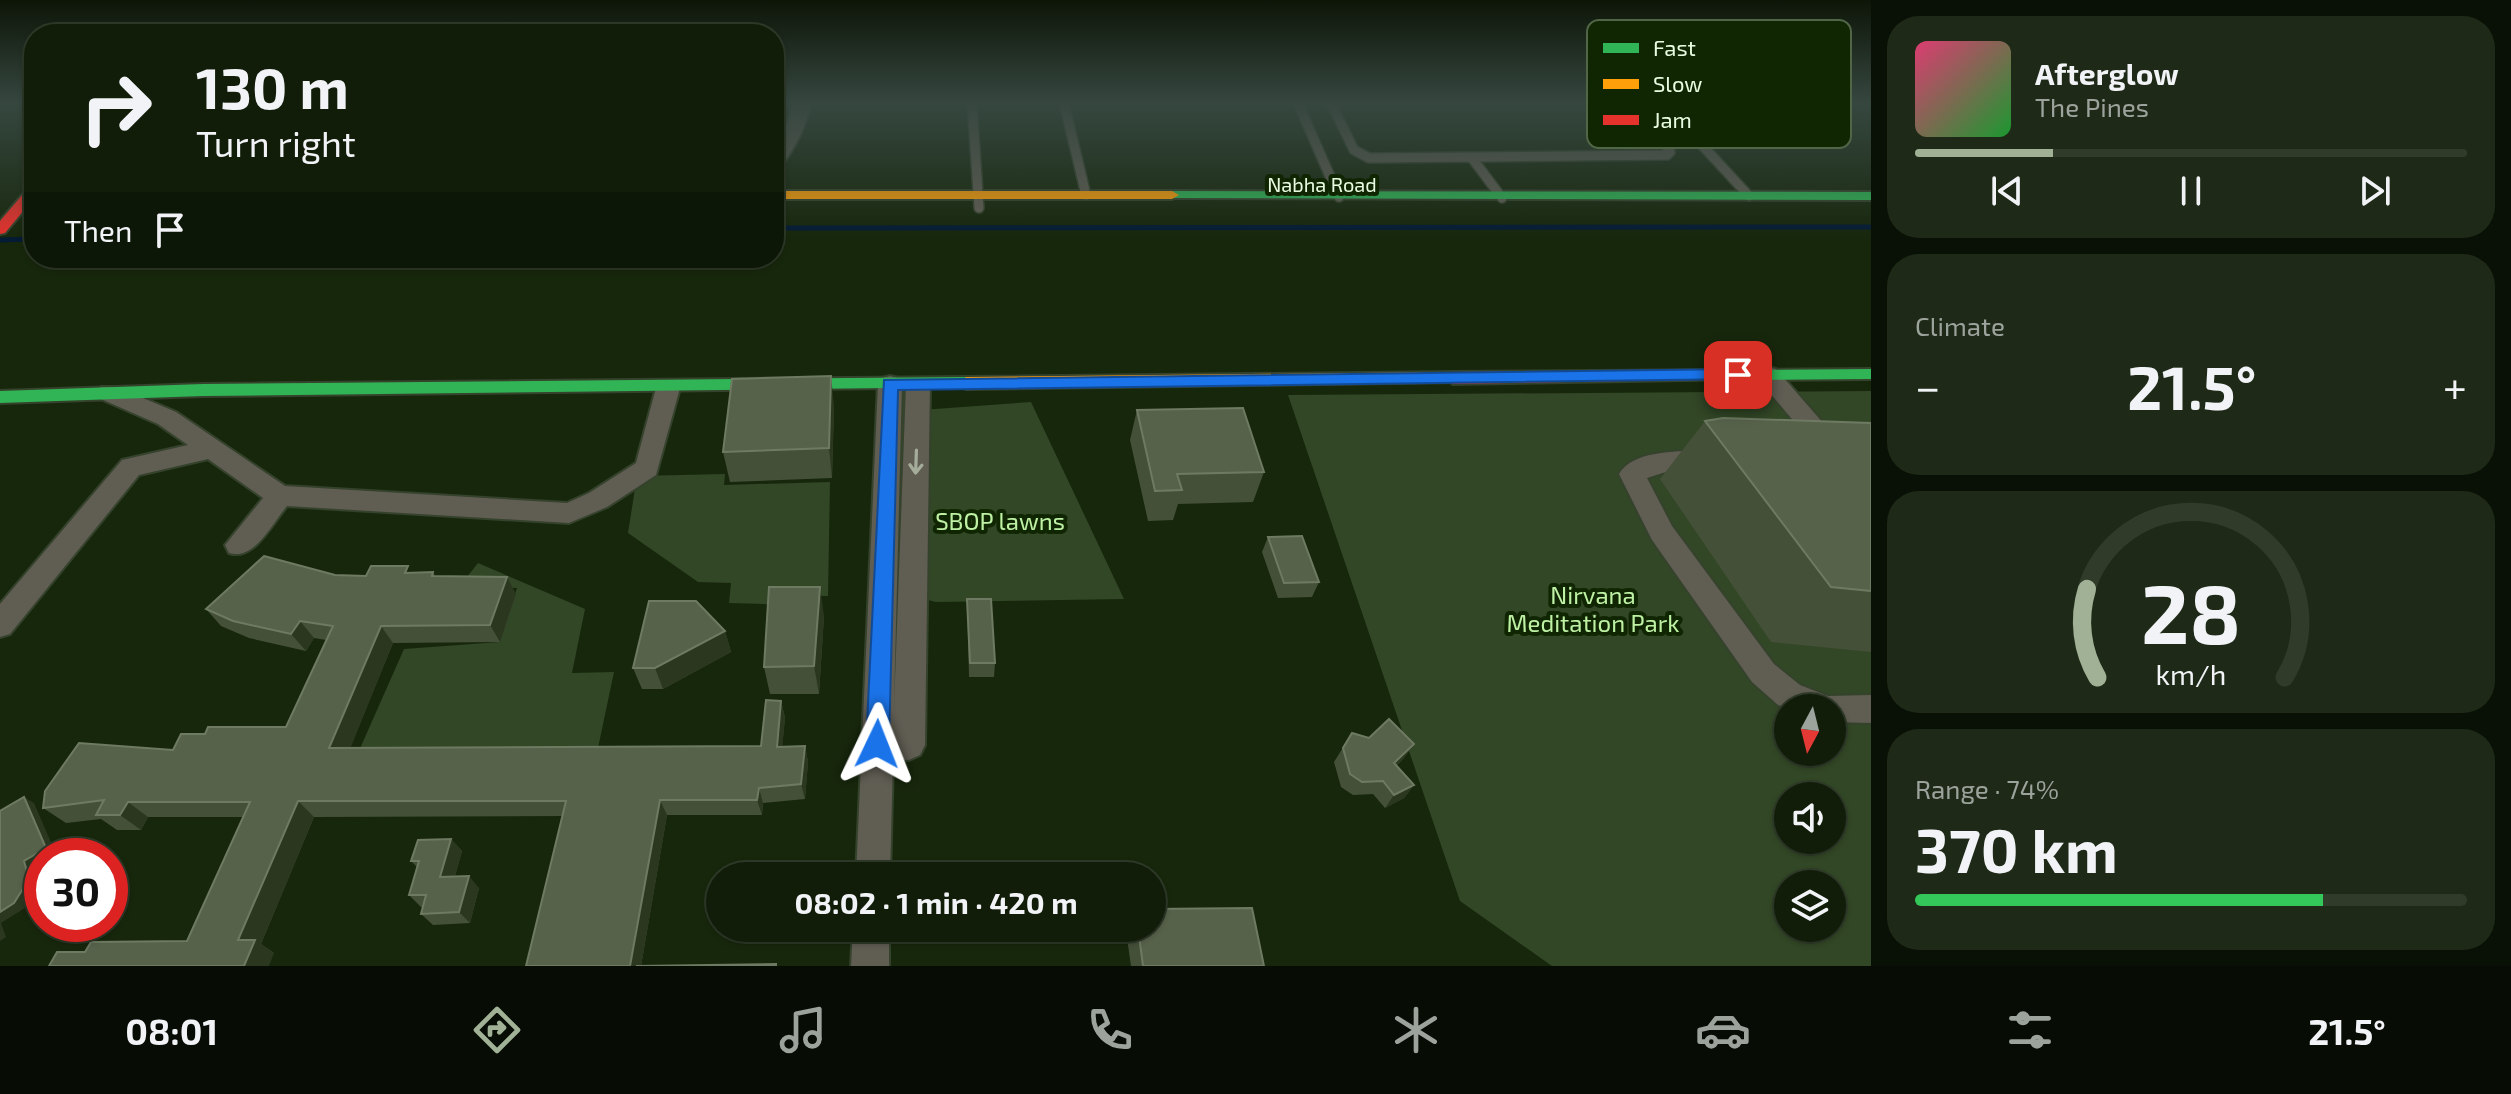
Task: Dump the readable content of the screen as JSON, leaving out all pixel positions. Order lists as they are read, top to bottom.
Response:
{
  "streets": {
    "main road": ["Nabha Road"]
  },
  "parks": ["SBOP lawns", "Nirvana Meditation Park"],
  "legend": ["Fast", "Slow", "Jam"],
  "north": "bottom",
  "page": {
    "turn": ["130 m", "Turn right"],
    "song": ["Afterglow", "The Pines"],
    "then": "Then",
    "tile": [
      "Climate",
      ["Range · 74%", "370 km"]
    ],
    "heat": ["−", "21.5°", "+"],
    "limit": "30",
    "trip": "08:02 · 1 min · 420 m",
    "tabs": ["08:01", "21.5°"],
    "gauge": ["28", "km/h"]
  }
}
